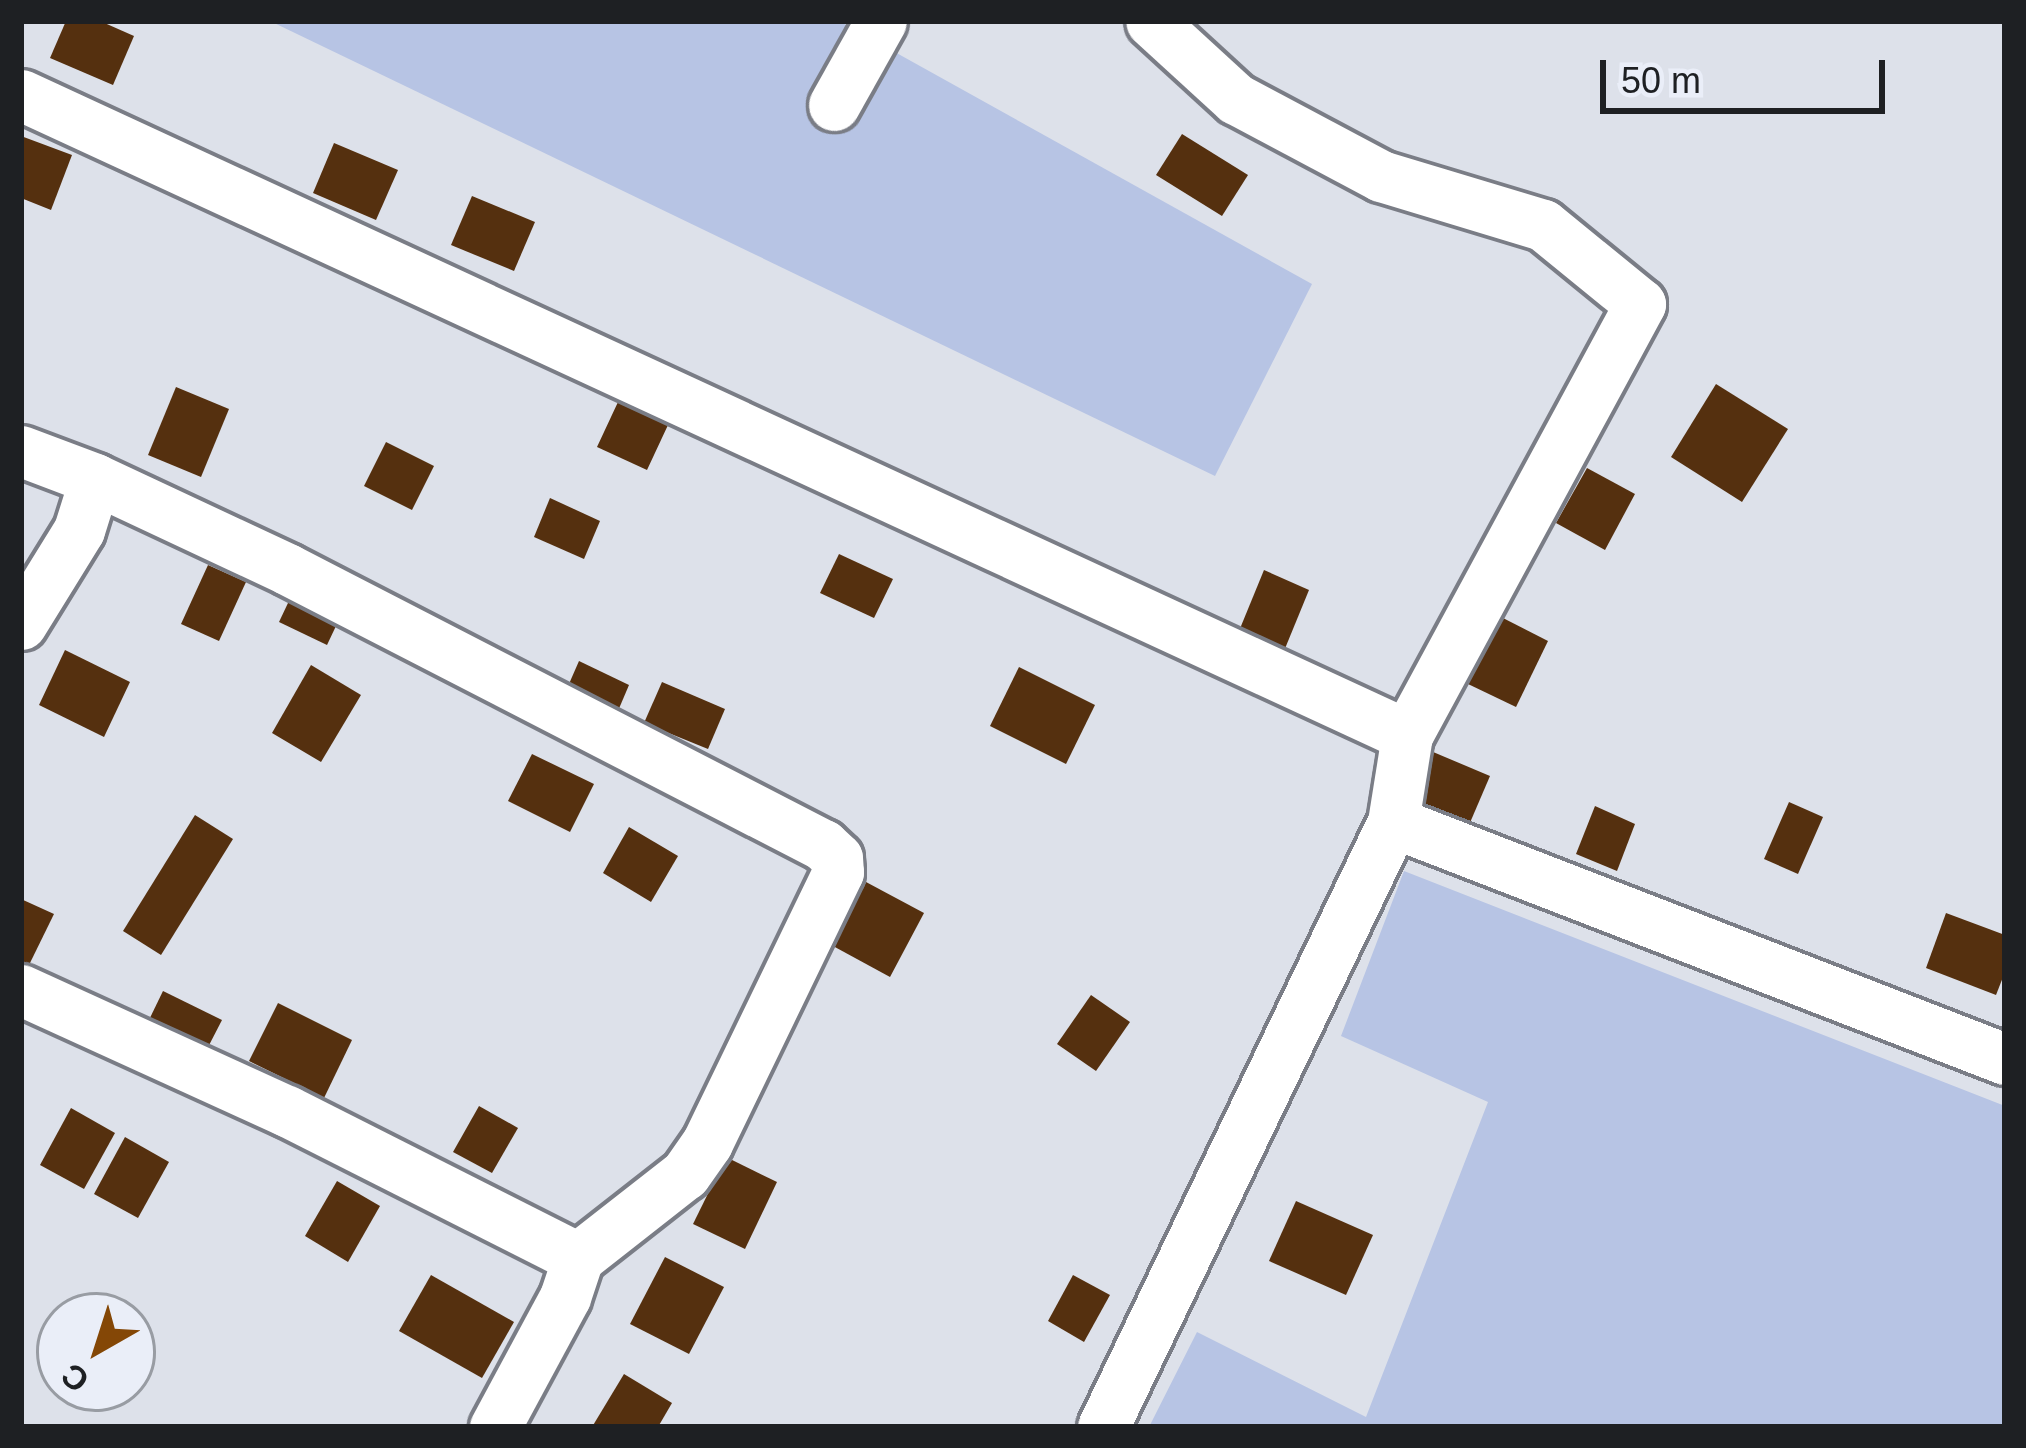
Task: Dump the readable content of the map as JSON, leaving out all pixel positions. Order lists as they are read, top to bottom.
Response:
{
  "scale_bar": "50 m",
  "north": "bottom left"
}
